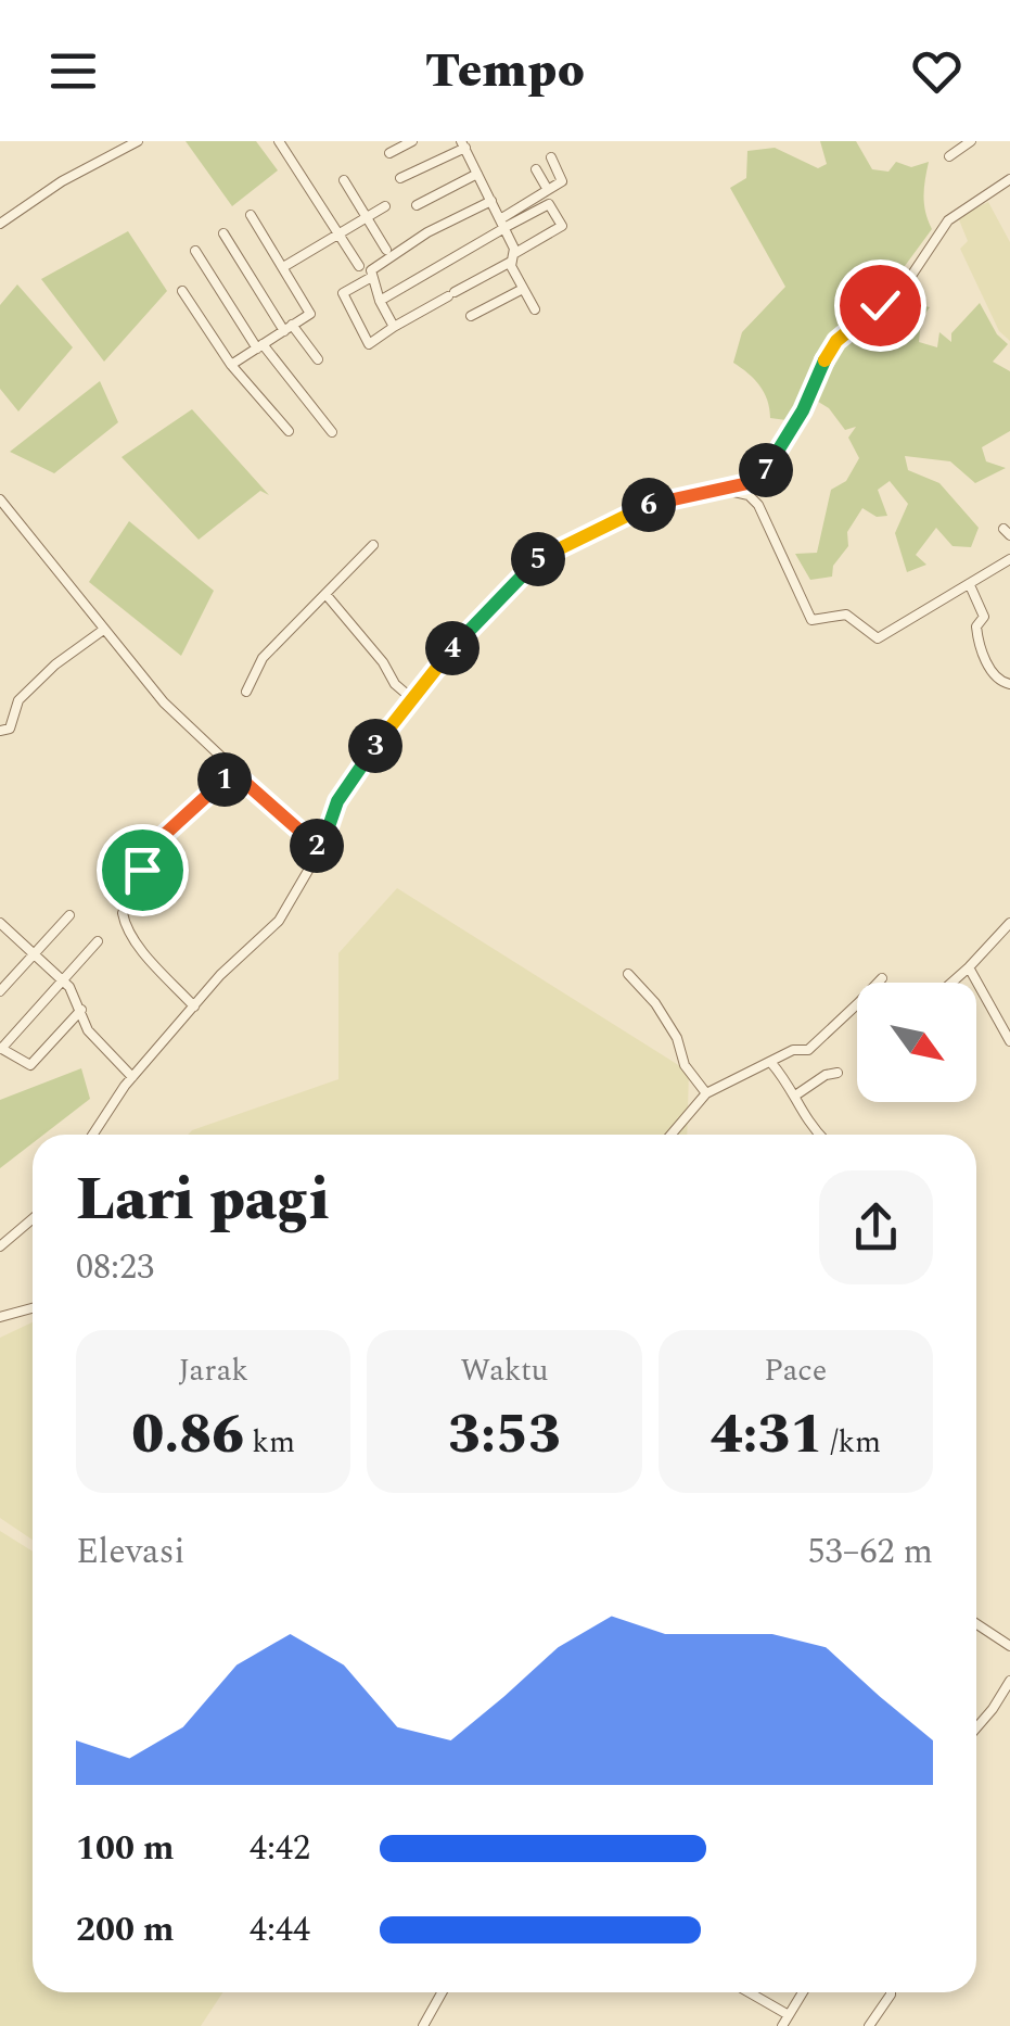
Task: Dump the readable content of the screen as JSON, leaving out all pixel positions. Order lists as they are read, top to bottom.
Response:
{
  "north": "bottom right",
  "page": {
    "header": "Tempo",
    "pins": [
      "7",
      "6",
      "5",
      "4",
      "3",
      "1",
      "2"
    ],
    "heading": ["Lari pagi", "08:23"],
    "stats": [
      ["Jarak", "0.86 km"],
      ["Waktu", "3:53"],
      ["Pace", "4:31 /km"]
    ],
    "chart": ["Elevasi", "53–62 m"],
    "list": [
      {
        "name": "100 m",
        "note": "4:42"
      },
      {
        "name": "200 m",
        "note": "4:44"
      }
    ]
  }
}
